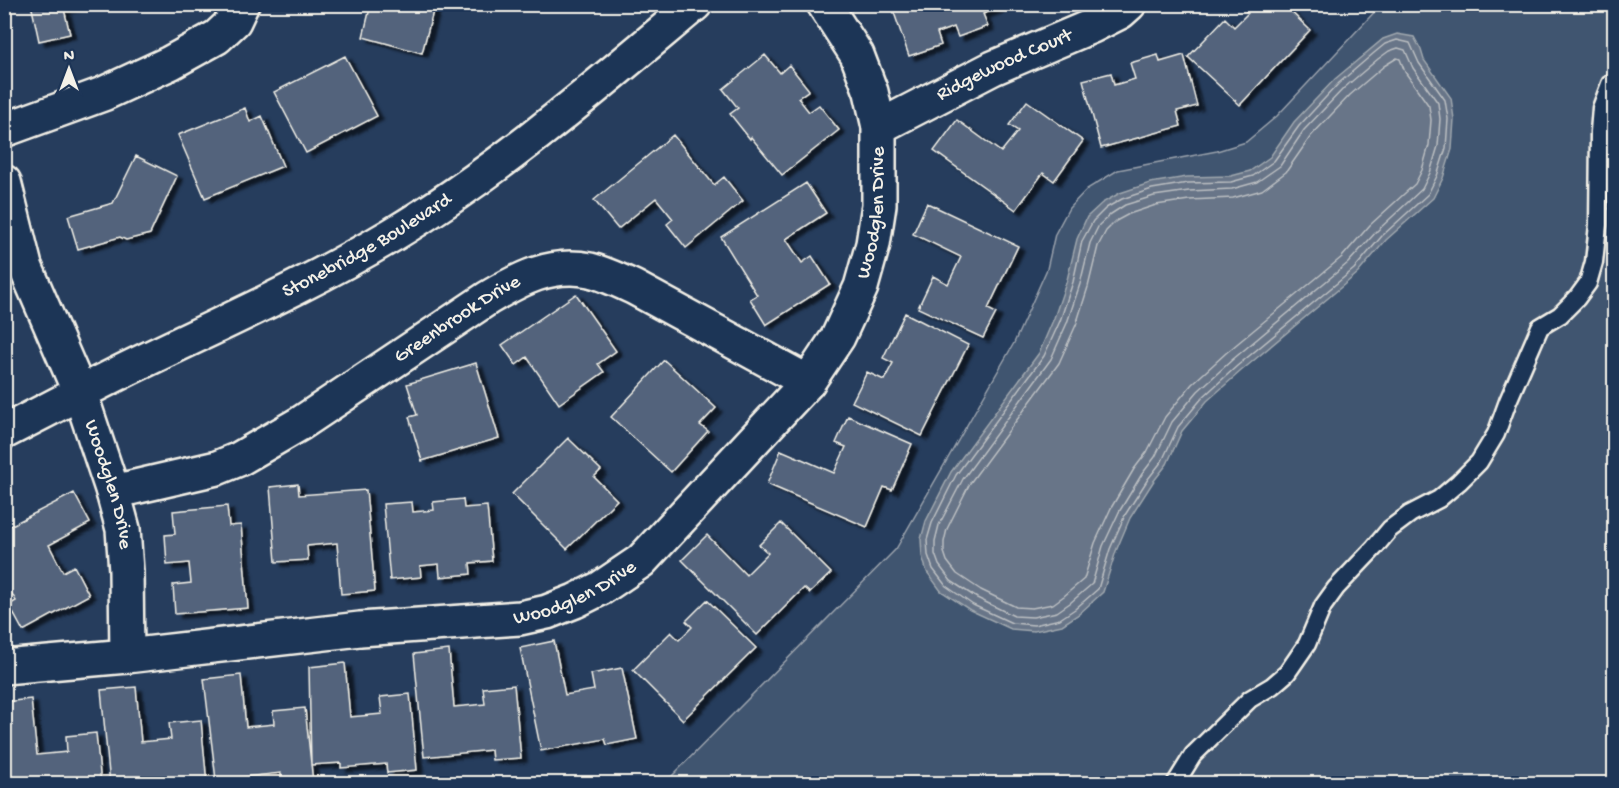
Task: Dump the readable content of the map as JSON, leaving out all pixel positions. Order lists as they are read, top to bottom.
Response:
{
  "streets": {
    "street": [
      "Ridgewood Court",
      "Woodglen Drive",
      "Stonebridge Boulevard",
      "Greenbrook Drive"
    ]
  },
  "crossings": [
    ["Ridgewood Court", "Woodglen Drive"],
    ["Woodglen Drive", "Stonebridge Boulevard"],
    ["Woodglen Drive", "Greenbrook Drive"]
  ],
  "north": "top"
}
